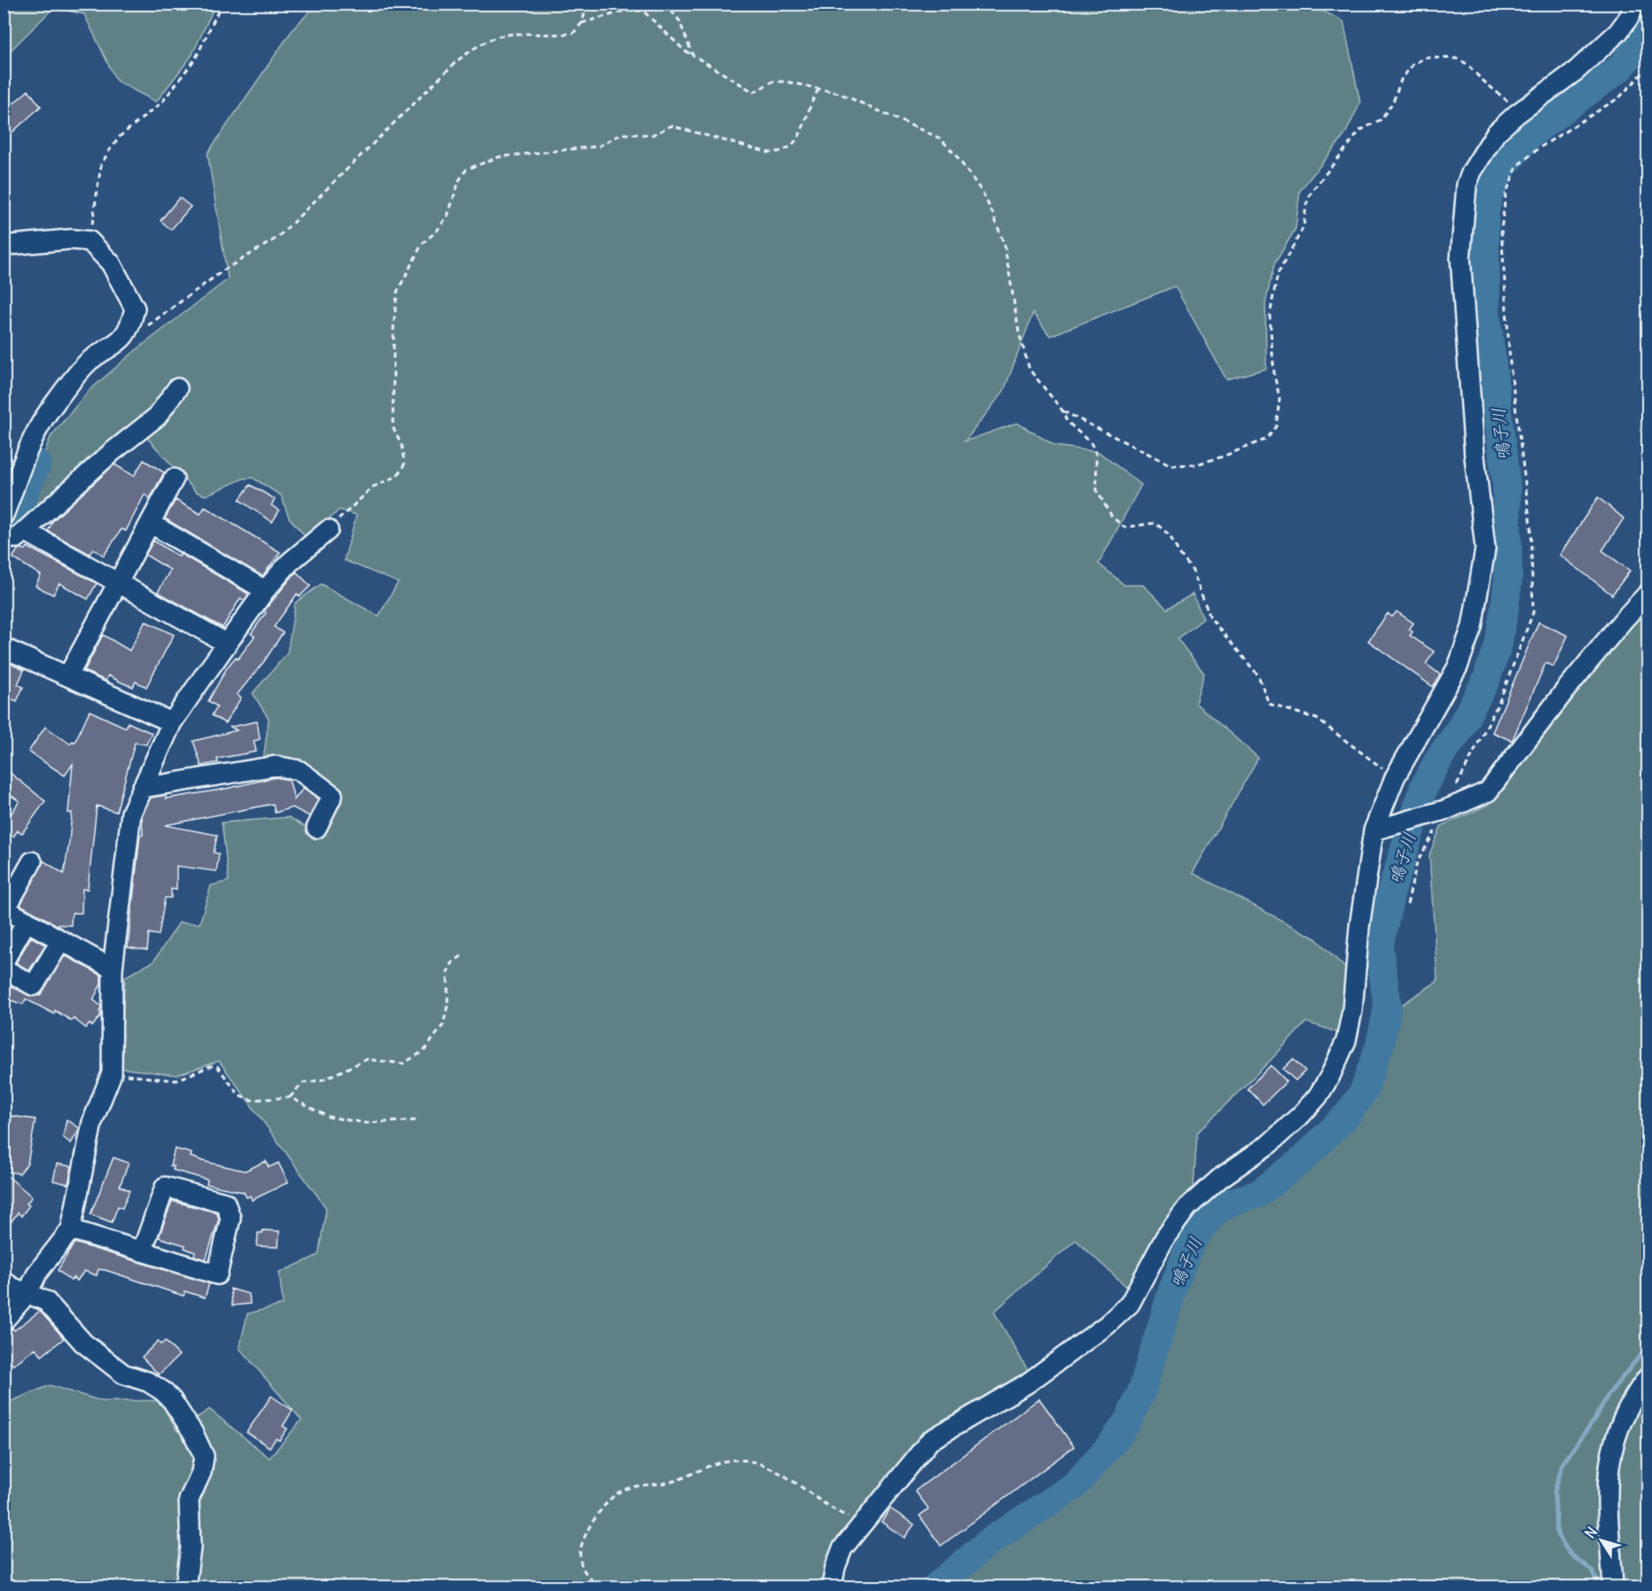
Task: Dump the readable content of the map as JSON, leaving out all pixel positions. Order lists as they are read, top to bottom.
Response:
{
  "water": ["鳴子川"],
  "north": "top left"
}
